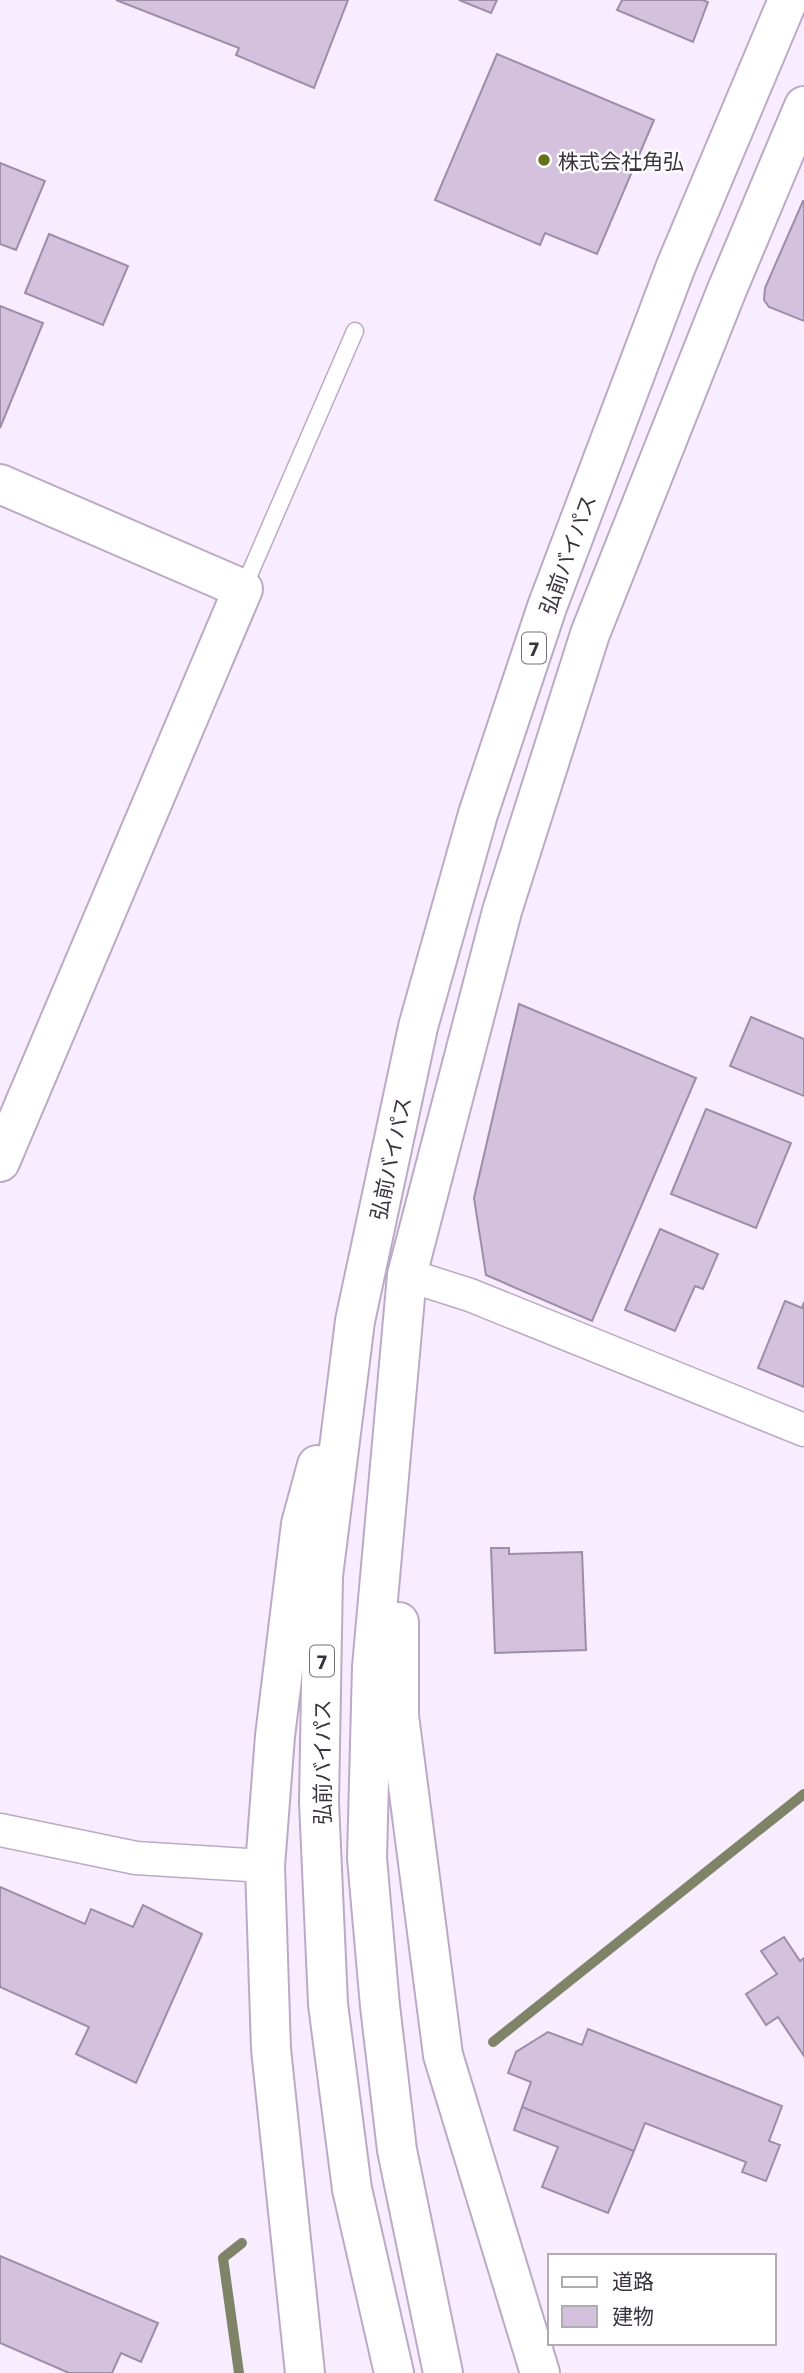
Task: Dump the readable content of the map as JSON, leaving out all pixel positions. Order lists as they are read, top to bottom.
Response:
{
  "streets": {
    "main road": ["弘前バイパス", "7"]
  },
  "places": ["株式会社角弘"],
  "legend": ["道路", "建物"]
}
